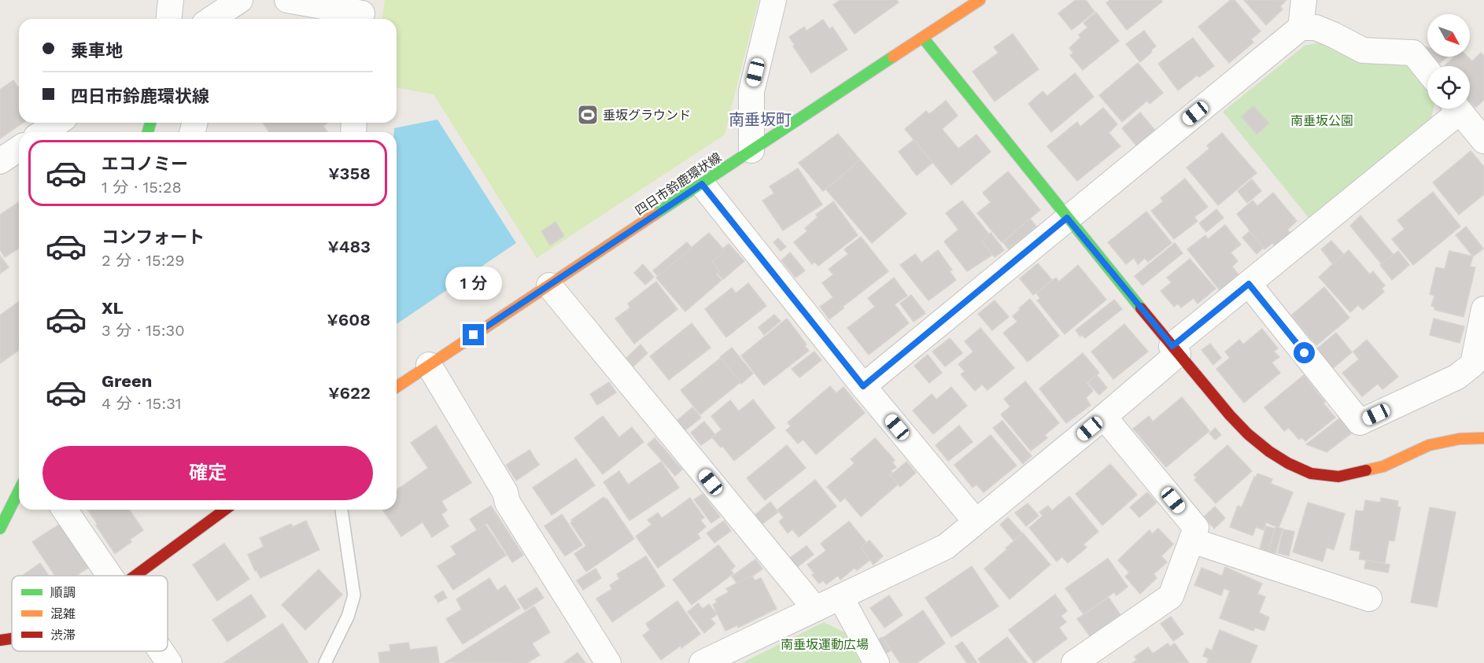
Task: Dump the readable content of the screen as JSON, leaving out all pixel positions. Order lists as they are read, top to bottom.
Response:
{
  "streets": {
    "main road": ["四日市鈴鹿環状線"]
  },
  "districts": ["南垂坂町"],
  "parks": ["南垂坂公園", "南垂坂運動広場"],
  "places": {
    "sports": ["垂坂グラウンド"]
  },
  "legend": ["順調", "混雑", "渋滞"],
  "north": "bottom right",
  "page": {
    "banner": ["乗車地", "四日市鈴鹿環状線"],
    "list": [
      {
        "name": "エコノミー",
        "note": "1 分 · 15:28",
        "value": "¥358"
      },
      {
        "name": "コンフォート",
        "note": "2 分 · 15:29",
        "value": "¥483"
      },
      {
        "name": "XL",
        "note": "3 分 · 15:30",
        "value": "¥608"
      },
      {
        "name": "Green",
        "note": "4 分 · 15:31",
        "value": "¥622"
      }
    ],
    "bubble": "1 分",
    "buttons": "確定"
  }
}
